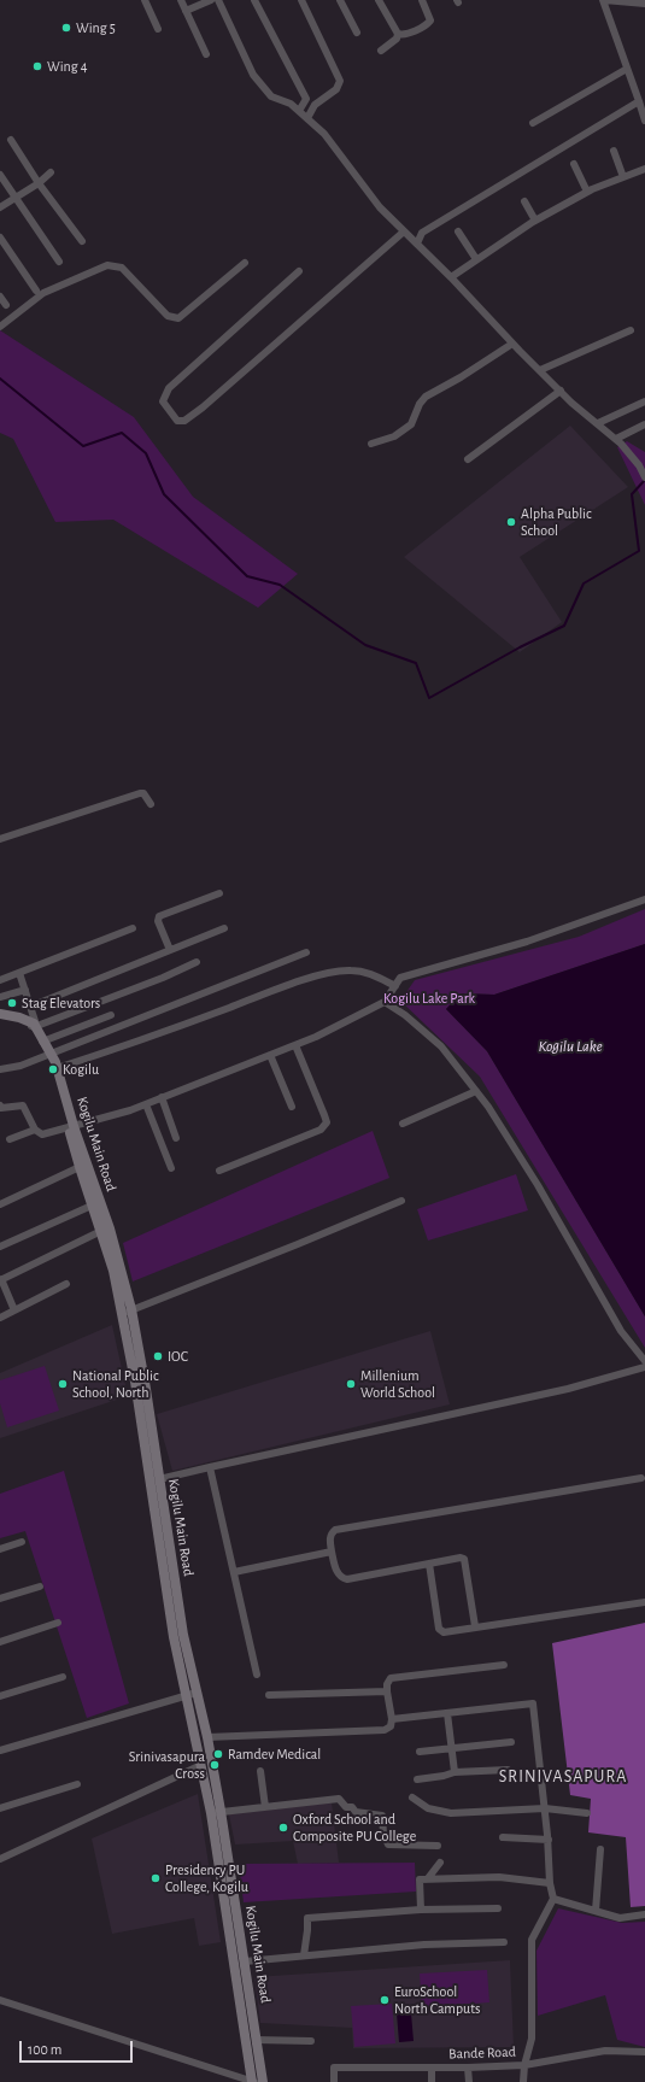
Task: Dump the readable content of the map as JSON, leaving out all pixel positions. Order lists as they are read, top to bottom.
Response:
{
  "streets": {
    "main road": ["Kogilu Main Road"],
    "street": ["Bande Road"]
  },
  "districts": ["SRINIVASAPURA"],
  "water": ["Kogilu Lake"],
  "parks": ["Kogilu Lake Park"],
  "places": [
    "Wing 5",
    "Wing 4",
    "Alpha Public School",
    "Stag Elevators",
    "Kogilu",
    "IOC",
    "National Public School, North",
    "Millenium World School",
    "Ramdev Medical",
    "Srinivasapura Cross",
    "Oxford School and Composite PU College",
    "Presidency PU College, Kogilu",
    "EuroSchool North Camputs"
  ],
  "scale_bar": "100 m"
}
